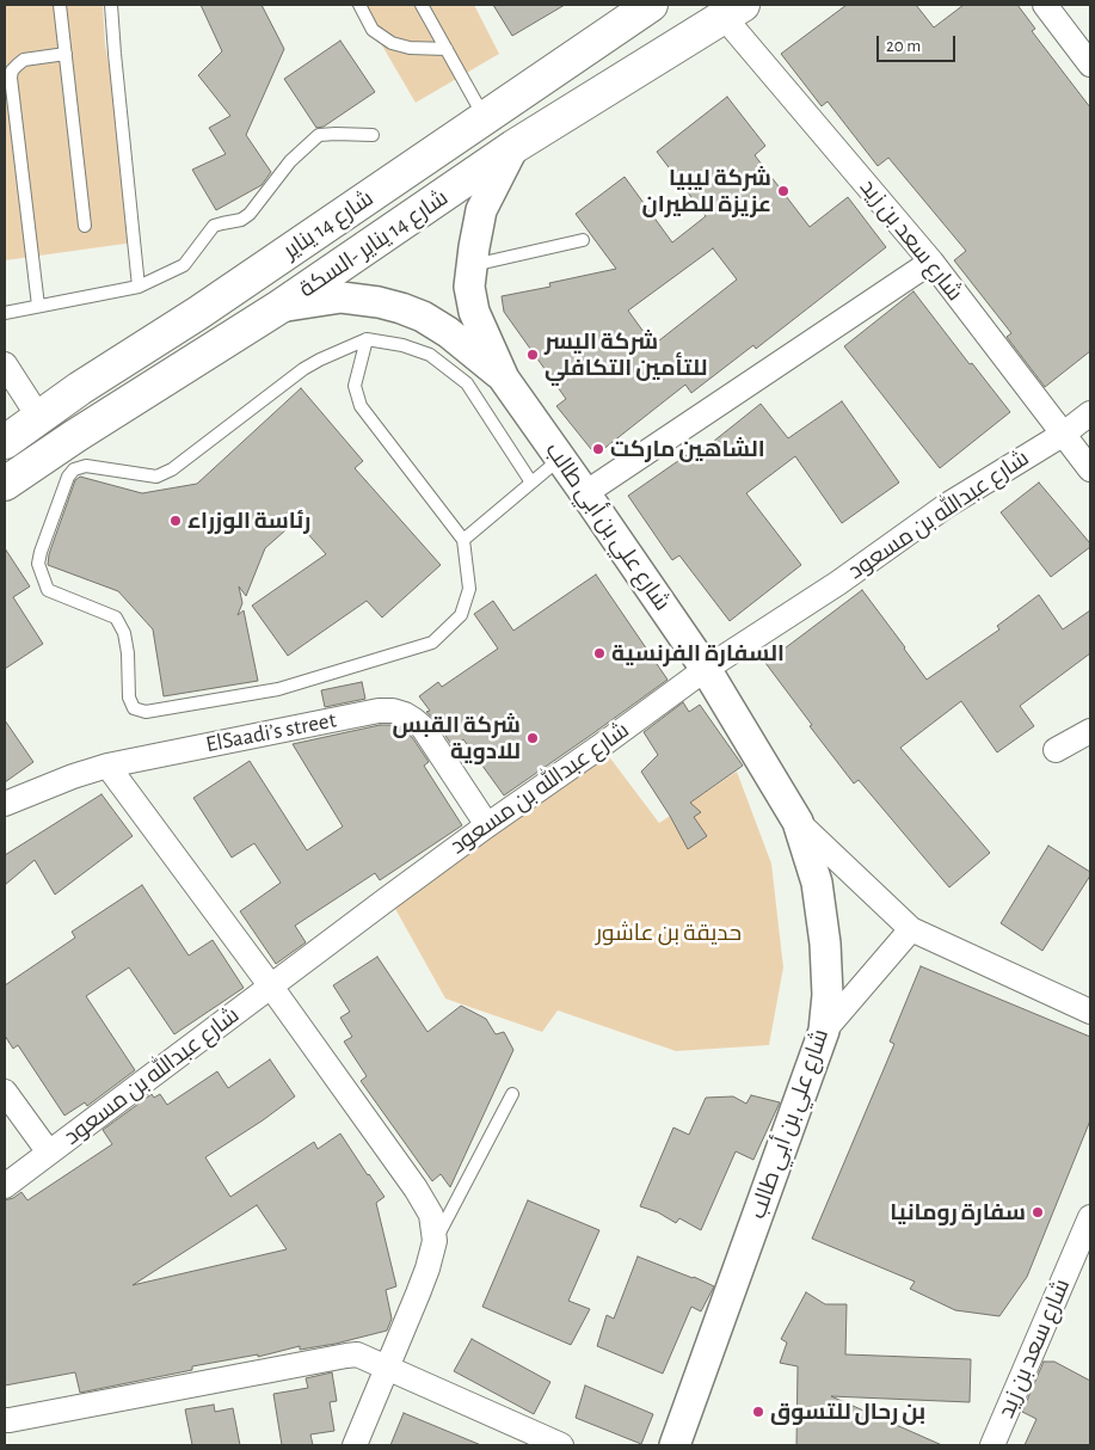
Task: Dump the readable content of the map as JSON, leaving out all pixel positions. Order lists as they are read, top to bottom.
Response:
{
  "streets": {
    "highway": ["شارع 14 يناير", "شارع 14 يناير -السكة"],
    "street": [
      "شارع سعد بن زيد",
      "شارع عبدالله بن مسعود",
      "شارع علي بن أبي طالب",
      "ElSaadi’s street"
    ]
  },
  "crossings": [
    ["شارع سعد بن زيد", "شارع 14 يناير -السكة"],
    ["شارع سعد بن زيد", "شارع عبدالله بن مسعود"],
    ["شارع 14 يناير -السكة", "شارع علي بن أبي طالب"],
    ["شارع عبدالله بن مسعود", "شارع علي بن أبي طالب"],
    ["شارع عبدالله بن مسعود", "ElSaadi’s street"]
  ],
  "parks": ["حديقة بن عاشور"],
  "places": [
    "شركة ليبيا عزيزة للطيران",
    "شركة اليسر للتأمين التكافلي",
    "الشاهين ماركت",
    "رئاسة الوزراء",
    "السفارة الفرنسية",
    "شركة القبس للادوية",
    "سفارة رومانيا",
    "بن رحال للتسوق"
  ],
  "scale_bar": "20 m"
}
